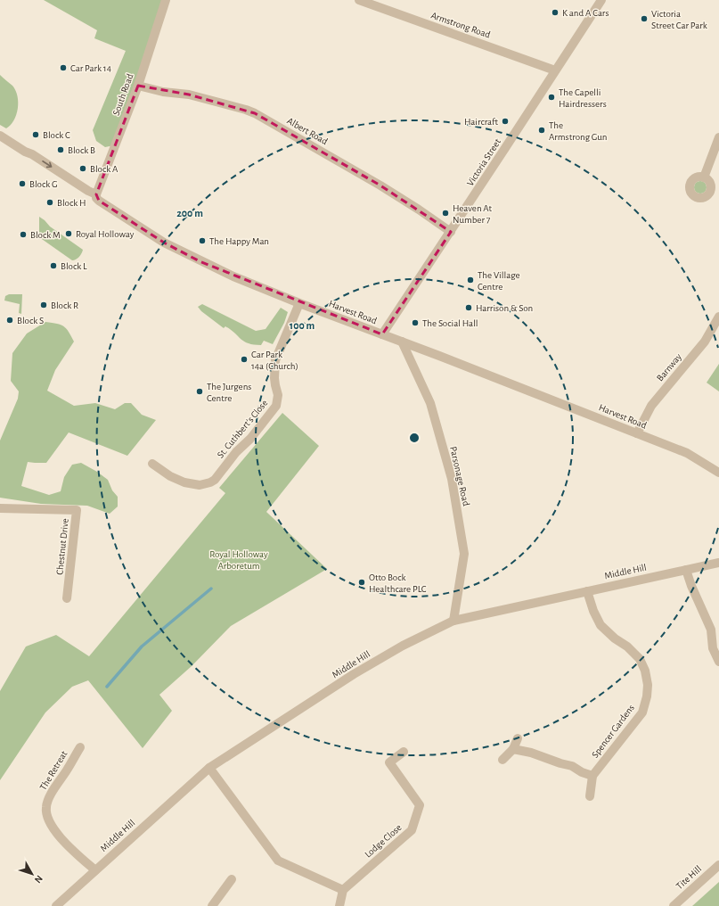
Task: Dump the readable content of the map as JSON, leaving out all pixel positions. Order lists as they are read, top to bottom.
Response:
{
  "streets": {
    "street": [
      "Armstrong Road",
      "South Road",
      "Albert Road",
      "Victoria Street",
      "Harvest Road",
      "Barnway",
      "St. Cuthbert's Close",
      "Parsonage Road",
      "Chestnut Drive",
      "Middle Hill",
      "Spencer Gardens",
      "The Retreat",
      "Lodge Close",
      "Tite Hill"
    ]
  },
  "crossings": [
    ["Armstrong Road", "Victoria Street"],
    ["South Road", "Albert Road"],
    ["South Road", "Harvest Road"],
    ["Albert Road", "Victoria Street"],
    ["Victoria Street", "Harvest Road"],
    ["Harvest Road", "Barnway"],
    ["Harvest Road", "St. Cuthbert's Close"],
    ["Harvest Road", "Parsonage Road"],
    ["Parsonage Road", "Middle Hill"],
    ["Middle Hill", "Spencer Gardens"],
    ["Middle Hill", "The Retreat"]
  ],
  "parks": ["Royal Holloway Arboretum"],
  "places": [
    "K and A Cars",
    "Victoria Street Car Park",
    "Car Park 14",
    "The Capelli Hairdressers",
    "Haircraft",
    "The Armstrong Gun",
    "Block C",
    "Block B",
    "Block A",
    "Block G",
    "Block H",
    "Heaven At Number 7",
    "Royal Holloway",
    "Block M",
    "The Happy Man",
    "Block L",
    "The Village Centre",
    "Block R",
    "Harrison & Son",
    "Block S",
    "The Social Hall",
    "Car Park 14a (Church)",
    "The Jurgens Centre",
    "Otto Bock Healthcare PLC"
  ],
  "north": "bottom right",
  "rings": ["200 m", "100 m"]
}
